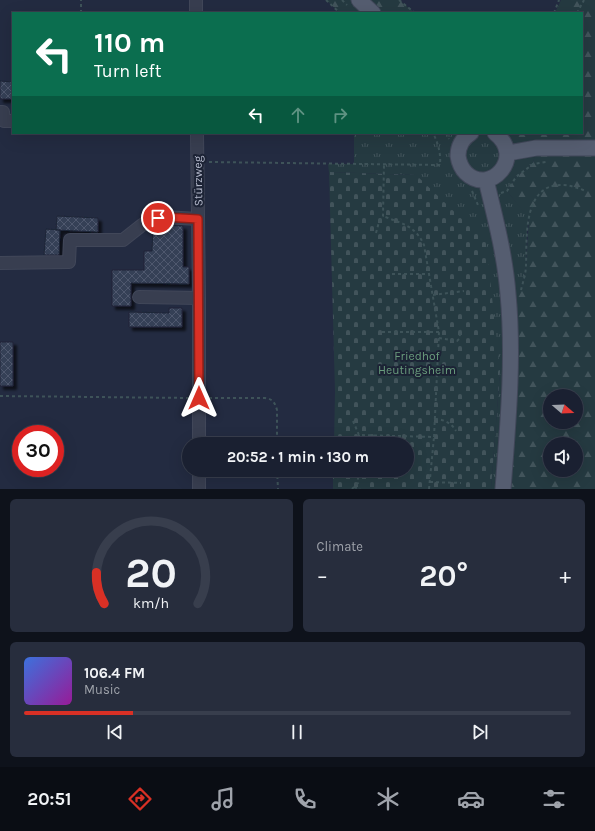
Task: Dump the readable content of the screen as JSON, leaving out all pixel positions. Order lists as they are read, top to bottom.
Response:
{
  "streets": {
    "street": ["Stürzweg"]
  },
  "parks": ["Friedhof Heutingsheim"],
  "north": "right",
  "page": {
    "turn": ["110 m", "Turn left"],
    "limit": "30",
    "trip": "20:52 · 1 min · 130 m",
    "tile": "Climate",
    "heat": ["−", "20°", "+"],
    "song": ["106.4 FM", "Music"],
    "tabs": "20:51",
    "gauge": ["20", "km/h"]
  }
}
